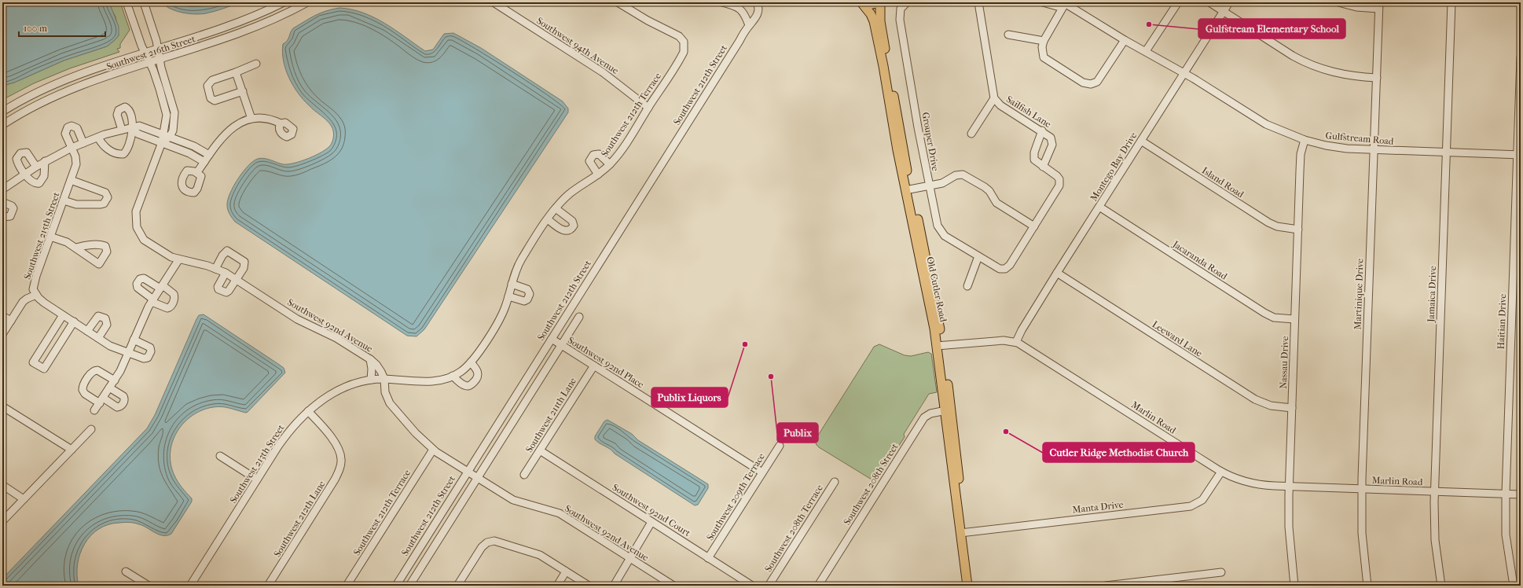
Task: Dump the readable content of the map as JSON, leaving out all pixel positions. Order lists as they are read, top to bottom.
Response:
{
  "streets": {
    "main road": ["Old Cutler Road"],
    "street": [
      "Southwest 94th Avenue",
      "Southwest 216th Street",
      "Southwest 212th Street",
      "Sailfish Lane",
      "Southwest 212th Terrace",
      "Gulfstream Road",
      "Grouper Drive",
      "Montego Bay Drive",
      "Island Road",
      "Southwest 215th Street",
      "Jacaranda Road",
      "Martinique Drive",
      "Jamaica Drive",
      "Haitian Drive",
      "Southwest 92nd Avenue",
      "Leeward Lane",
      "Southwest 92nd Place",
      "Nassau Drive",
      "Southwest 211th Lane",
      "Marlin Road",
      "Southwest 213th Street",
      "Southwest 208th Street",
      "Southwest 209th Terrace",
      "Manta Drive",
      "Southwest 92nd Court",
      "Southwest 212th Lane",
      "Southwest 208th Terrace"
    ]
  },
  "crossings": [
    ["Southwest 94th Avenue", "Southwest 212th Terrace"],
    ["Southwest 212th Street", "Southwest 92nd Avenue"],
    ["Southwest 212th Street", "Southwest 92nd Place"],
    ["Southwest 212th Terrace", "Southwest 92nd Avenue"],
    ["Southwest 212th Terrace", "Southwest 213th Street"],
    ["Gulfstream Road", "Montego Bay Drive"],
    ["Gulfstream Road", "Martinique Drive"],
    ["Gulfstream Road", "Jamaica Drive"],
    ["Gulfstream Road", "Haitian Drive"],
    ["Gulfstream Road", "Nassau Drive"],
    ["Montego Bay Drive", "Island Road"],
    ["Montego Bay Drive", "Jacaranda Road"],
    ["Montego Bay Drive", "Leeward Lane"],
    ["Montego Bay Drive", "Marlin Road"],
    ["Island Road", "Nassau Drive"],
    ["Jacaranda Road", "Nassau Drive"],
    ["Old Cutler Road", "Marlin Road"],
    ["Old Cutler Road", "Southwest 208th Street"],
    ["Old Cutler Road", "Manta Drive"],
    ["Martinique Drive", "Marlin Road"],
    ["Jamaica Drive", "Marlin Road"],
    ["Haitian Drive", "Marlin Road"],
    ["Southwest 92nd Avenue", "Southwest 213th Street"],
    ["Leeward Lane", "Nassau Drive"],
    ["Southwest 92nd Place", "Southwest 211th Lane"],
    ["Southwest 92nd Place", "Southwest 209th Terrace"],
    ["Nassau Drive", "Marlin Road"],
    ["Southwest 211th Lane", "Southwest 92nd Court"],
    ["Marlin Road", "Manta Drive"],
    ["Southwest 213th Street", "Southwest 212th Lane"],
    ["Southwest 209th Terrace", "Southwest 92nd Court"]
  ],
  "places": [
    "Gulfstream Elementary School",
    "Publix Liquors",
    "Publix",
    "Cutler Ridge Methodist Church"
  ],
  "scale_bar": "100 m"
}
